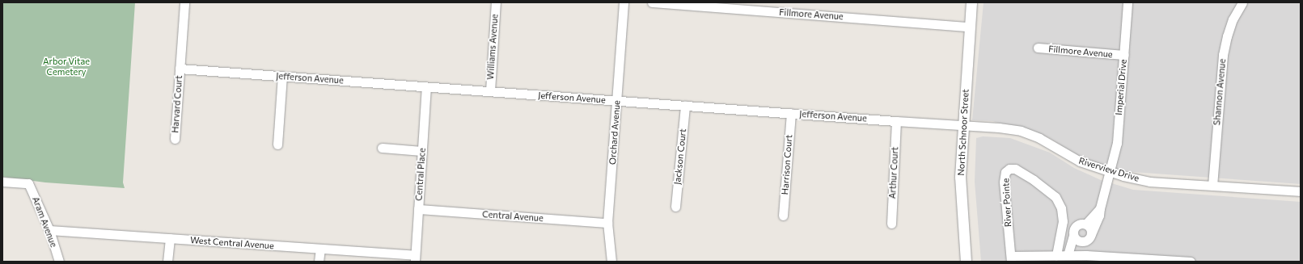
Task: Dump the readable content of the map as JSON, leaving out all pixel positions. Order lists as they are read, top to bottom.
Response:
{
  "streets": {
    "street": [
      "Fillmore Avenue",
      "Williams Avenue",
      "Jefferson Avenue",
      "Imperial Drive",
      "Shannon Avenue",
      "Harvard Court",
      "Orchard Avenue",
      "North Schnoor Street",
      "Jackson Court",
      "Harrison Court",
      "Riverview Drive",
      "Arthur Court",
      "Central Place",
      "River Pointe",
      "Central Avenue",
      "Aram Avenue",
      "West Central Avenue"
    ]
  },
  "crossings": [
    ["Fillmore Avenue", "Imperial Drive"],
    ["Fillmore Avenue", "North Schnoor Street"],
    ["Williams Avenue", "Jefferson Avenue"],
    ["Jefferson Avenue", "Harvard Court"],
    ["Jefferson Avenue", "Orchard Avenue"],
    ["Jefferson Avenue", "North Schnoor Street"],
    ["Jefferson Avenue", "Jackson Court"],
    ["Jefferson Avenue", "Harrison Court"],
    ["Jefferson Avenue", "Riverview Drive"],
    ["Jefferson Avenue", "Arthur Court"],
    ["Jefferson Avenue", "Central Place"],
    ["Imperial Drive", "Riverview Drive"],
    ["Shannon Avenue", "Riverview Drive"],
    ["Orchard Avenue", "Central Avenue"],
    ["North Schnoor Street", "Riverview Drive"],
    ["Central Place", "Central Avenue"],
    ["Central Place", "West Central Avenue"],
    ["Aram Avenue", "West Central Avenue"]
  ],
  "parks": ["Arbor Vitae Cemetery"]
}
